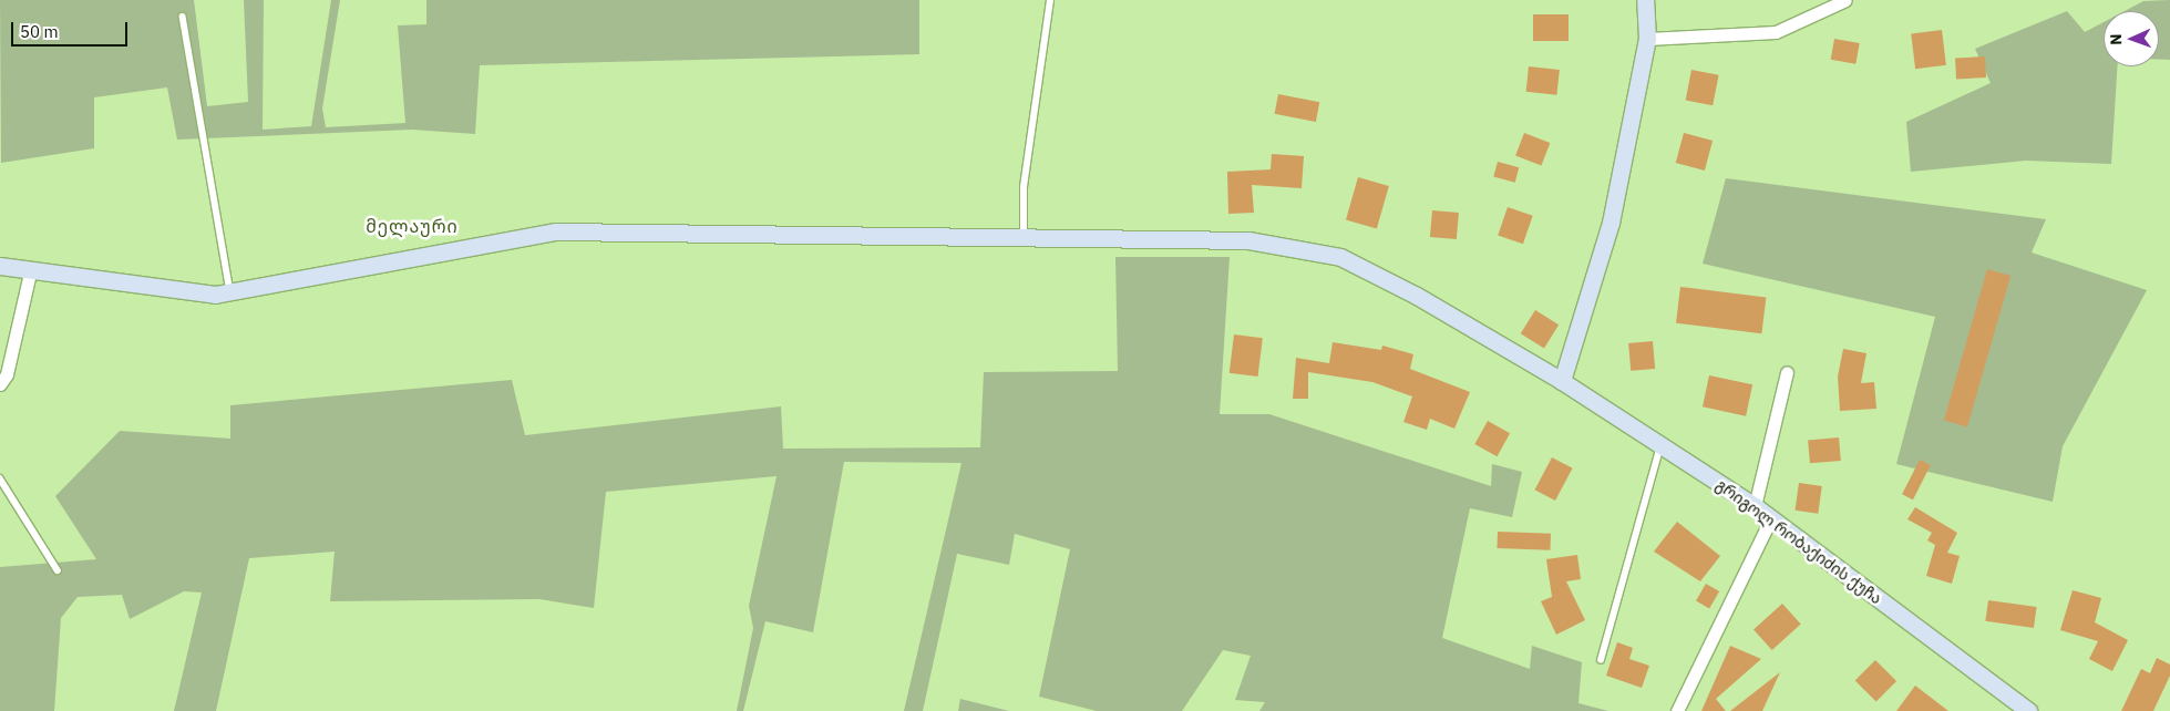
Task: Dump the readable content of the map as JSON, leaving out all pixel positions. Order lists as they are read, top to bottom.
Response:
{
  "streets": {
    "street": ["გრიგოლ რობაქიძის ქუჩა"]
  },
  "districts": ["მელაური"],
  "scale_bar": "50 m",
  "north": "left"
}
